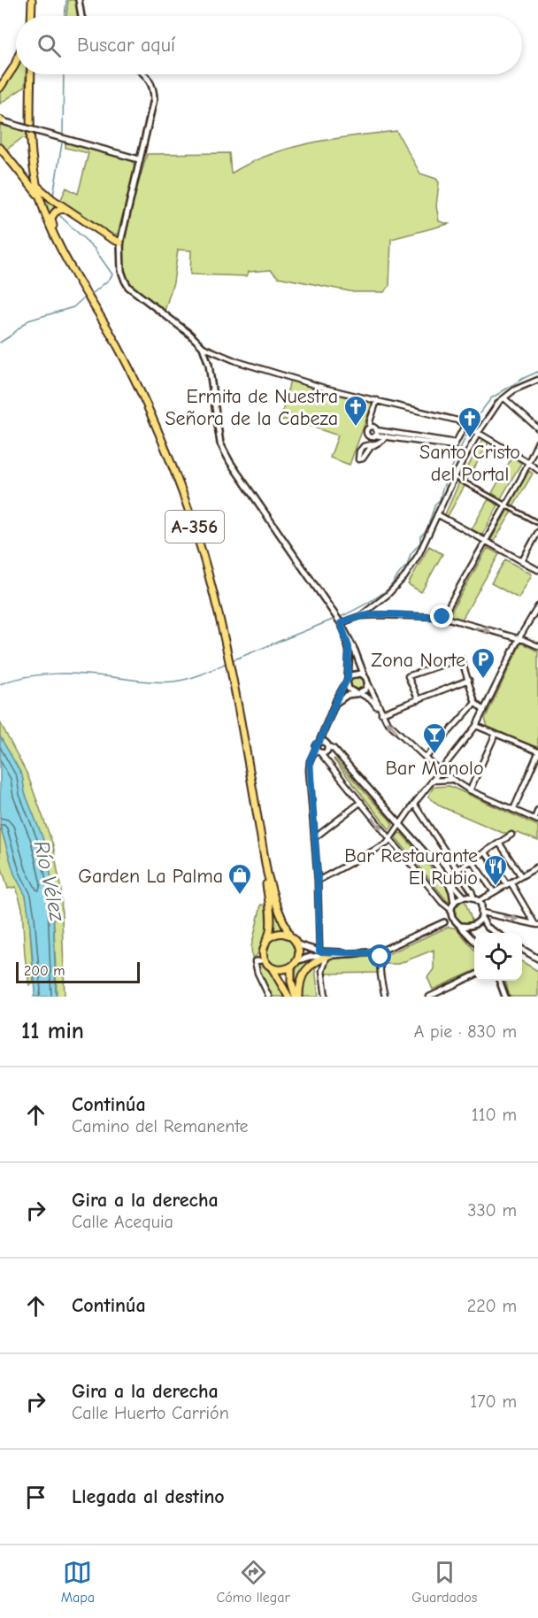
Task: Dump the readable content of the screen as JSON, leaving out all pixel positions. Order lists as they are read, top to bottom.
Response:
{
  "streets": {
    "main road": ["A-356"]
  },
  "water": ["Río Vélez"],
  "places": {
    "church": ["Ermita de Nuestra Señora de la Cabeza", "Santo Cristo del Portal"],
    "parking": ["Zona Norte"],
    "bar": ["Bar Manolo"],
    "restaurant": ["Bar Restaurante El Rubio"],
    "shop": ["Garden La Palma"]
  },
  "scale_bar": "200 m",
  "page": {
    "search": "Buscar aquí",
    "scale": "200 m",
    "heading": ["11 min", "A pie · 830 m"],
    "list": [
      ["Continúa", "Camino del Remanente", "110 m"],
      ["Gira a la derecha", "Calle Acequia", "330 m"],
      ["Continúa", "220 m"],
      ["Gira a la derecha", "Calle Huerto Carrión", "170 m"],
      "Llegada al destino"
    ],
    "nav": ["Mapa", "Cómo llegar", "Guardados"]
  }
}
